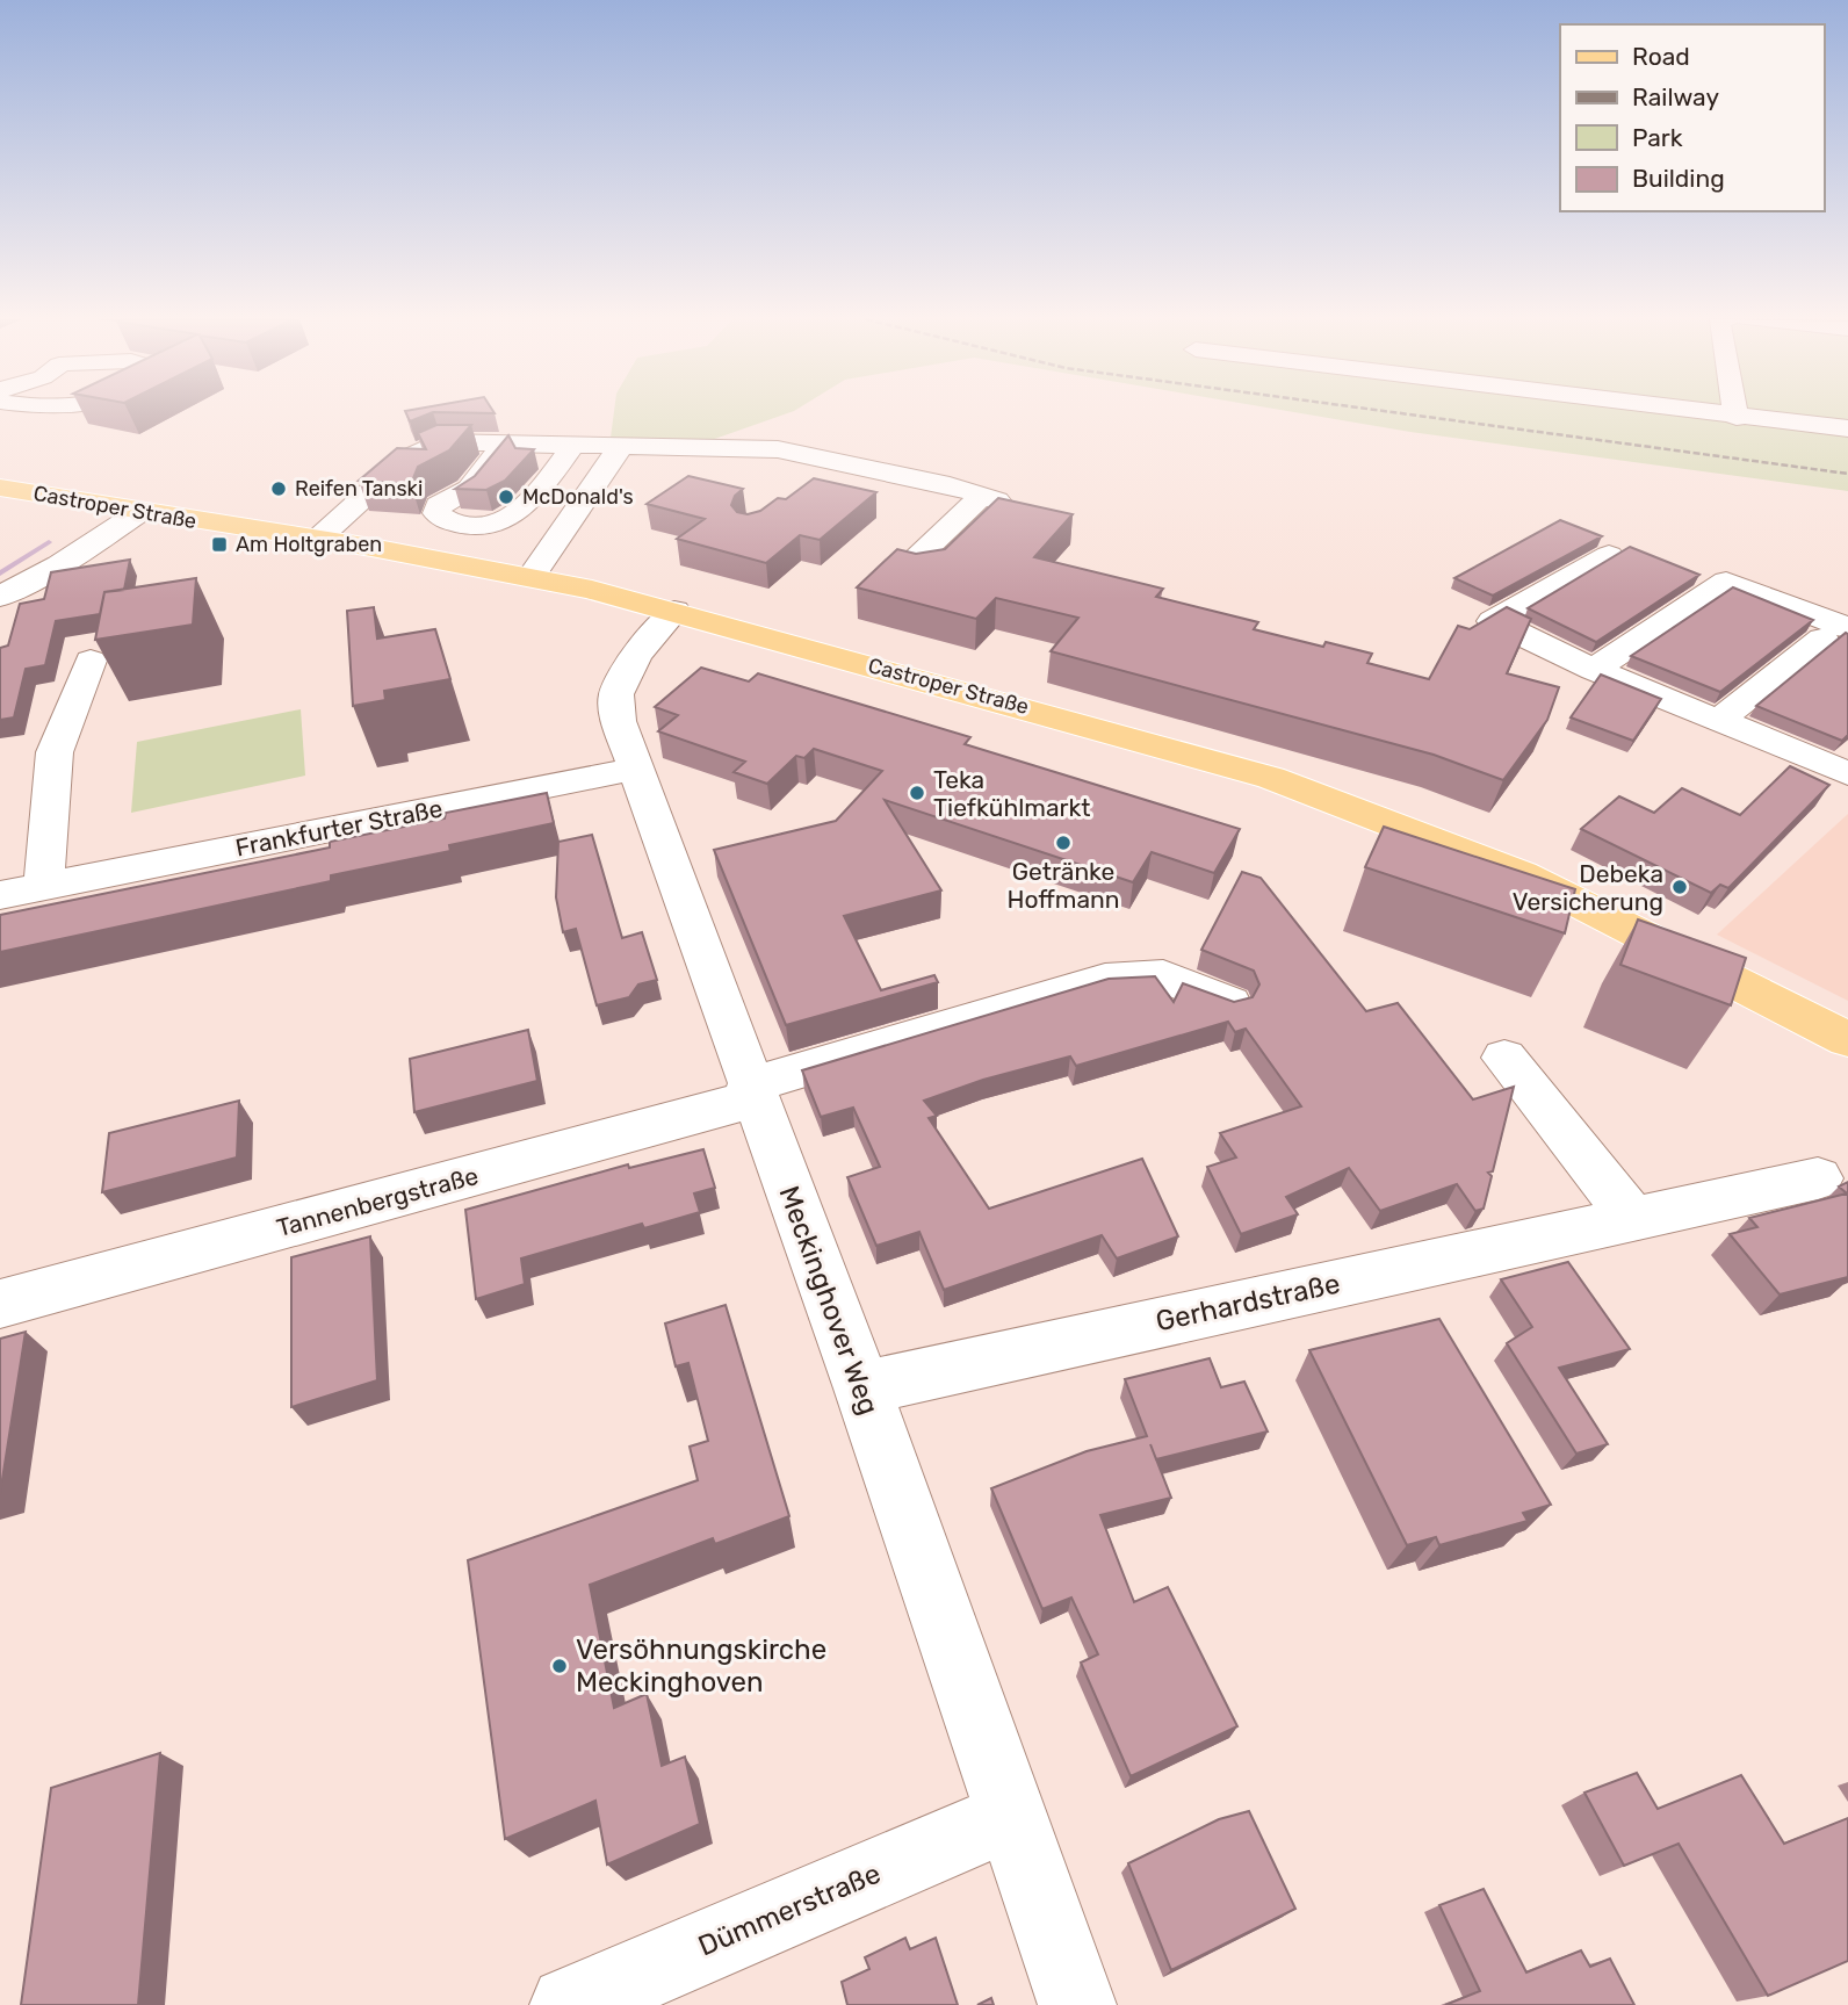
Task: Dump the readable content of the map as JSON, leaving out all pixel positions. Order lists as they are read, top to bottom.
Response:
{
  "streets": {
    "main road": ["Castroper Straße"],
    "street": [
      "Frankfurter Straße",
      "Tannenbergstraße",
      "Meckinghover Weg",
      "Gerhardstraße",
      "Dümmerstraße"
    ]
  },
  "crossings": [
    ["Castroper Straße", "Meckinghover Weg"],
    ["Frankfurter Straße", "Meckinghover Weg"],
    ["Tannenbergstraße", "Meckinghover Weg"],
    ["Meckinghover Weg", "Gerhardstraße"],
    ["Meckinghover Weg", "Dümmerstraße"]
  ],
  "places": {
    "other": [
      "Reifen Tanski",
      "McDonald's",
      "Teka Tiefkühlmarkt",
      "Getränke Hoffmann",
      "Debeka Versicherung",
      "Versöhnungskirche Meckinghoven"
    ],
    "transit": ["Am Holtgraben"]
  },
  "legend": [
    "Road",
    "Railway",
    "Park",
    "Building"
  ]
}
